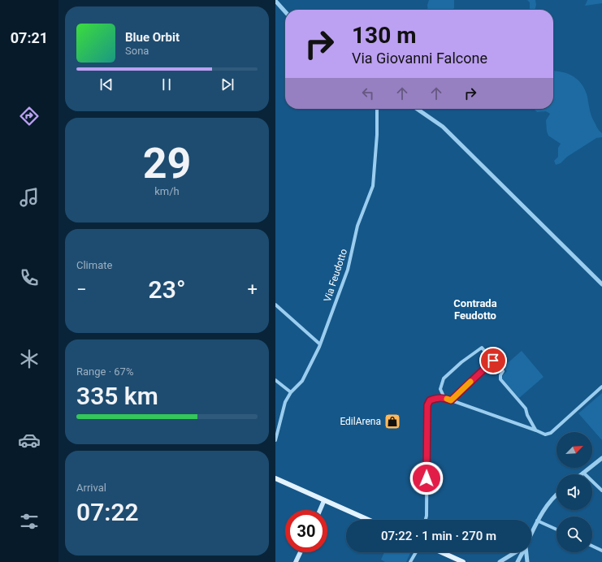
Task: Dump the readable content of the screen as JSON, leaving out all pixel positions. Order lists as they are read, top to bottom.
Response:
{
  "streets": {
    "street": ["Via Feudotto"]
  },
  "districts": ["Contrada Feudotto"],
  "places": {
    "shop": ["EdilArena"]
  },
  "north": "top right",
  "page": {
    "tabs": "07:21",
    "turn": ["130 m", "Via Giovanni Falcone"],
    "song": ["Blue Orbit", "Sona"],
    "tile": [
      ["29", "km/h"],
      "Climate",
      ["Range · 67%", "335 km"],
      ["Arrival", "07:22"]
    ],
    "heat": ["−", "23°", "+"],
    "limit": "30",
    "trip": "07:22 · 1 min · 270 m"
  }
}
